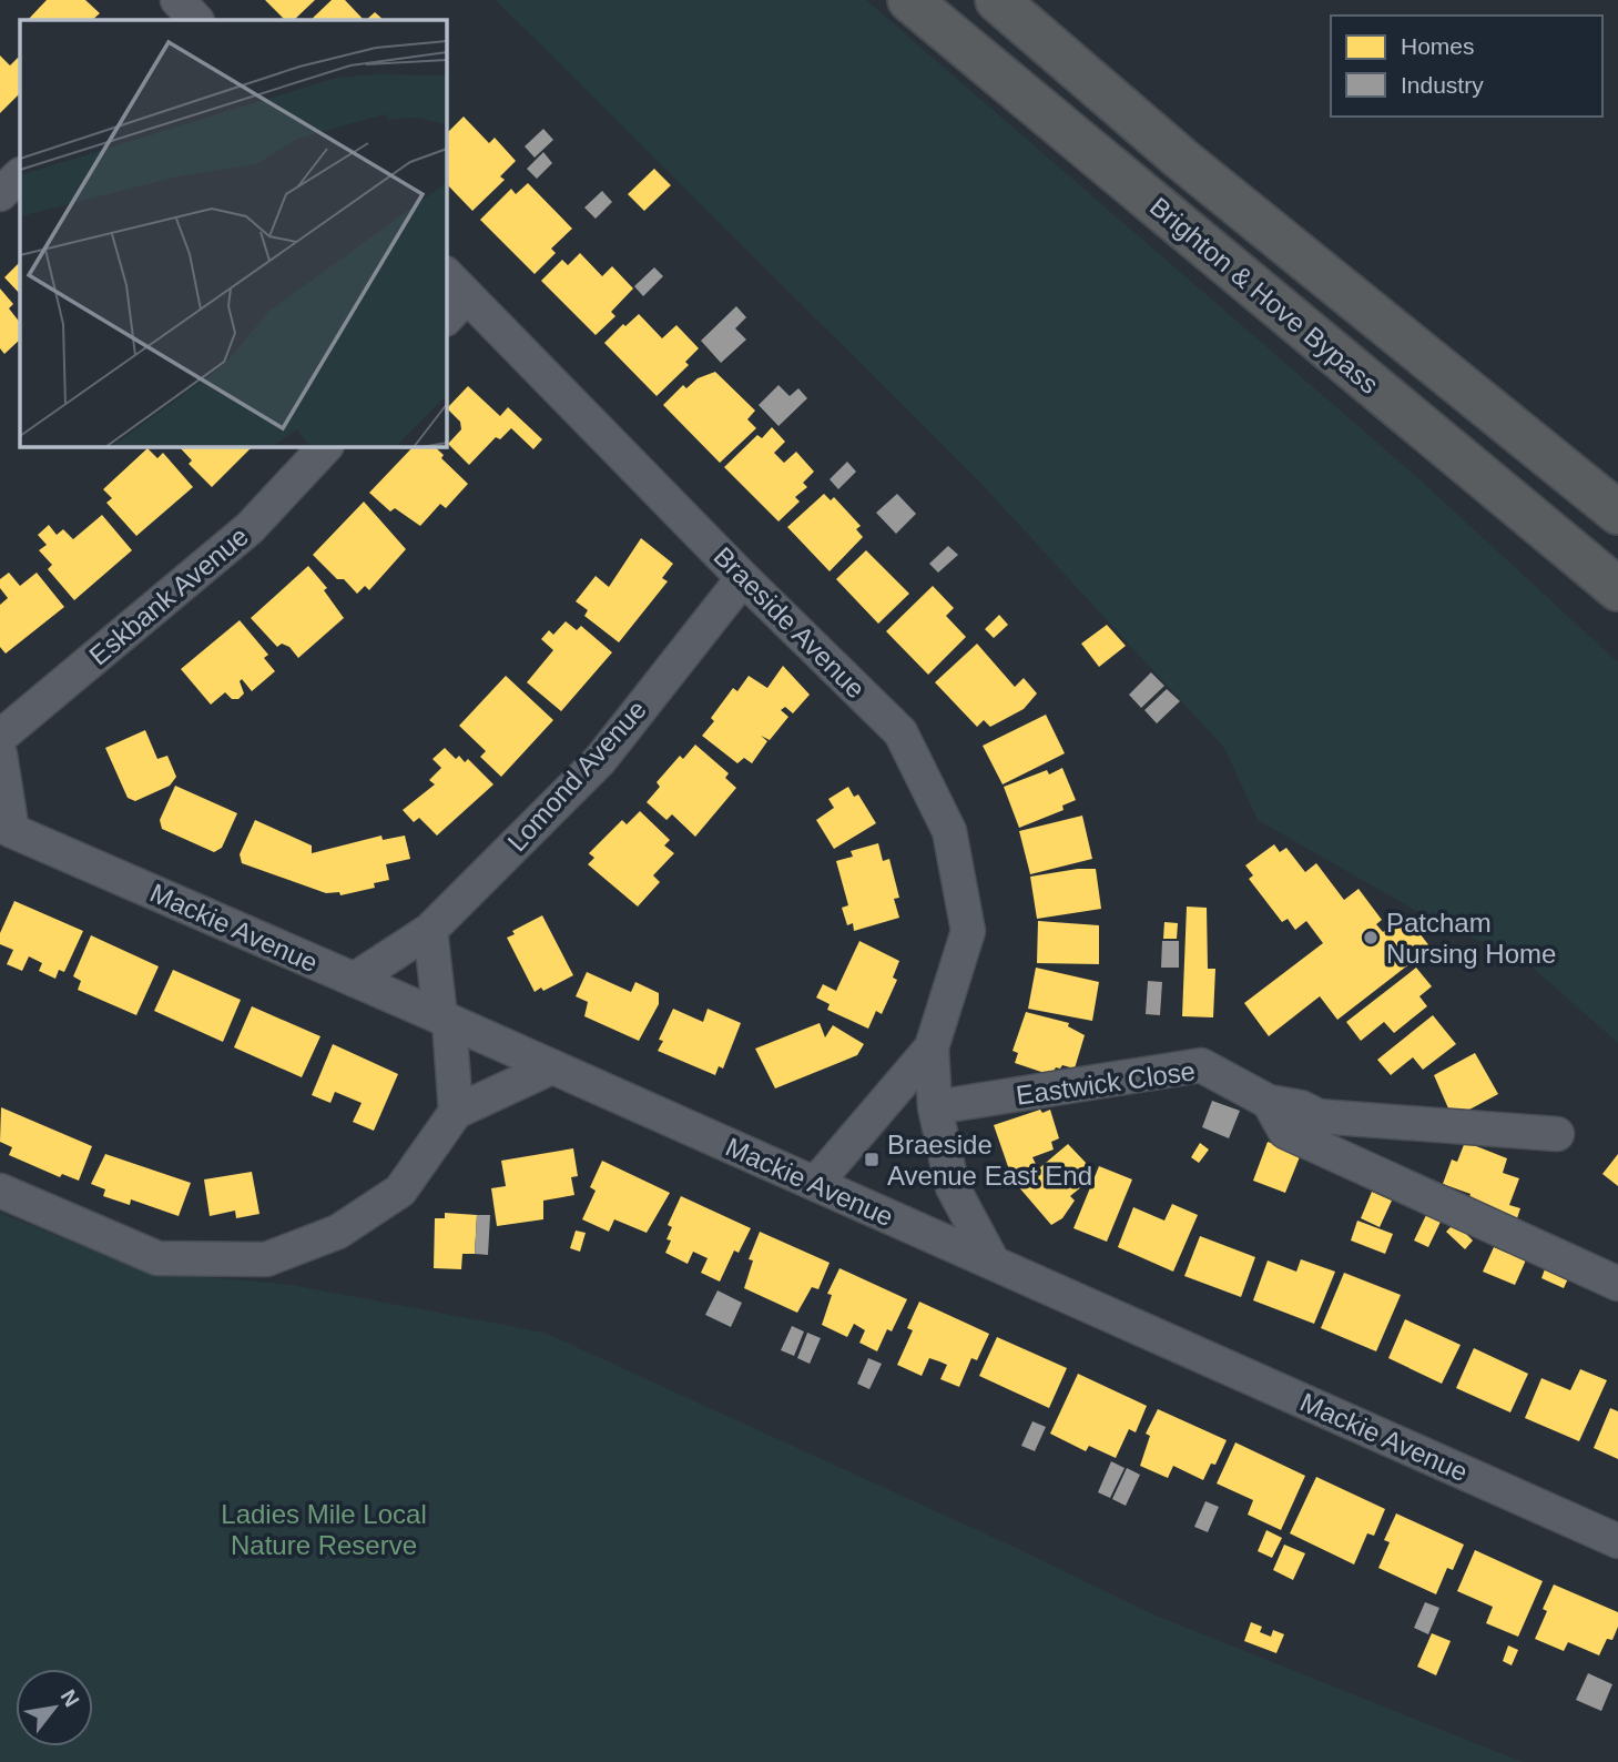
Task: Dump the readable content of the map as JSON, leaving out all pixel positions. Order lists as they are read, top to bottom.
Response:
{
  "streets": {
    "highway": ["Brighton & Hove Bypass"],
    "street": [
      "Eskbank Avenue",
      "Braeside Avenue",
      "Lomond Avenue",
      "Mackie Avenue",
      "Eastwick Close"
    ]
  },
  "crossings": [
    ["Braeside Avenue", "Lomond Avenue"],
    ["Braeside Avenue", "Mackie Avenue"],
    ["Braeside Avenue", "Eastwick Close"],
    ["Lomond Avenue", "Mackie Avenue"]
  ],
  "parks": ["Ladies Mile Local Nature Reserve"],
  "places": {
    "other": ["Patcham Nursing Home"],
    "transit": ["Braeside Avenue East End"]
  },
  "legend": ["Homes", "Industry"],
  "north": "top right"
}
